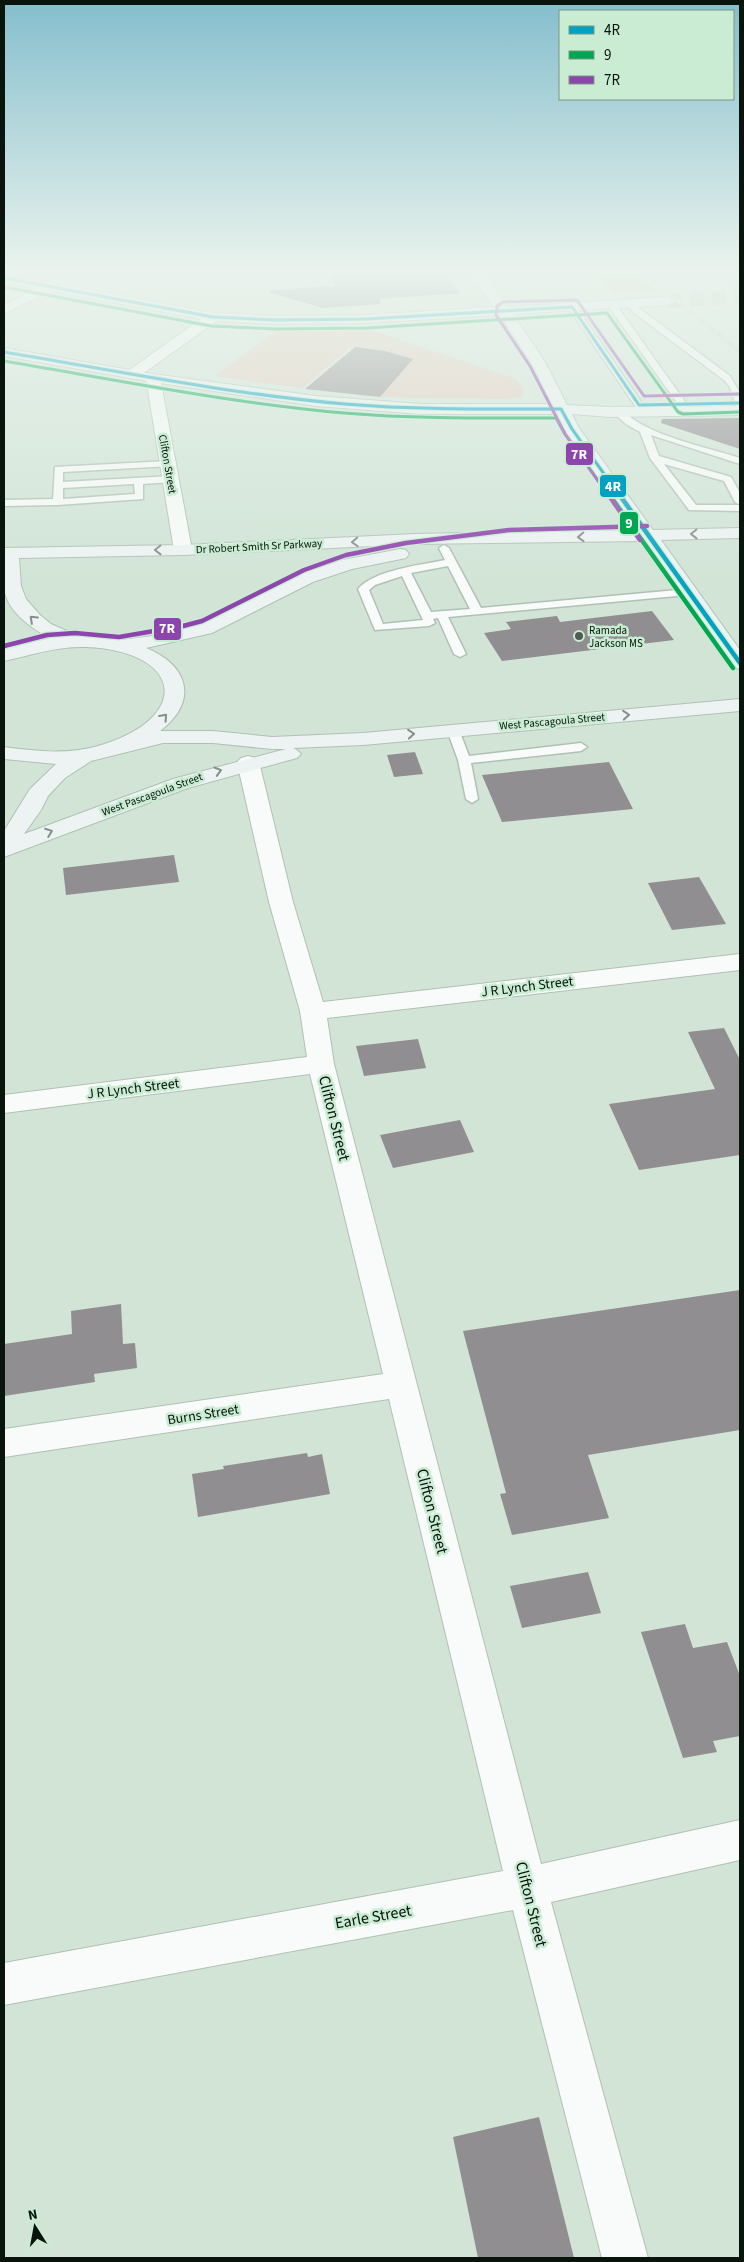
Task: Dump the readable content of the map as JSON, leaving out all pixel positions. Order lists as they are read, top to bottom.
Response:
{
  "streets": {
    "main road": ["Dr Robert Smith Sr Parkway", "West Pascagoula Street"],
    "street": [
      "Clifton Street",
      "J R Lynch Street",
      "Burns Street",
      "Earle Street"
    ]
  },
  "crossings": [
    ["Clifton Street", "Dr Robert Smith Sr Parkway"],
    ["Clifton Street", "West Pascagoula Street"],
    ["Clifton Street", "J R Lynch Street"],
    ["Clifton Street", "Burns Street"],
    ["Clifton Street", "Earle Street"]
  ],
  "places": ["Ramada Jackson MS"],
  "lines": ["transit line 4R", "transit line 9", "transit line 7R"],
  "legend": ["4R", "9", "7R"],
  "north": "top"
}
